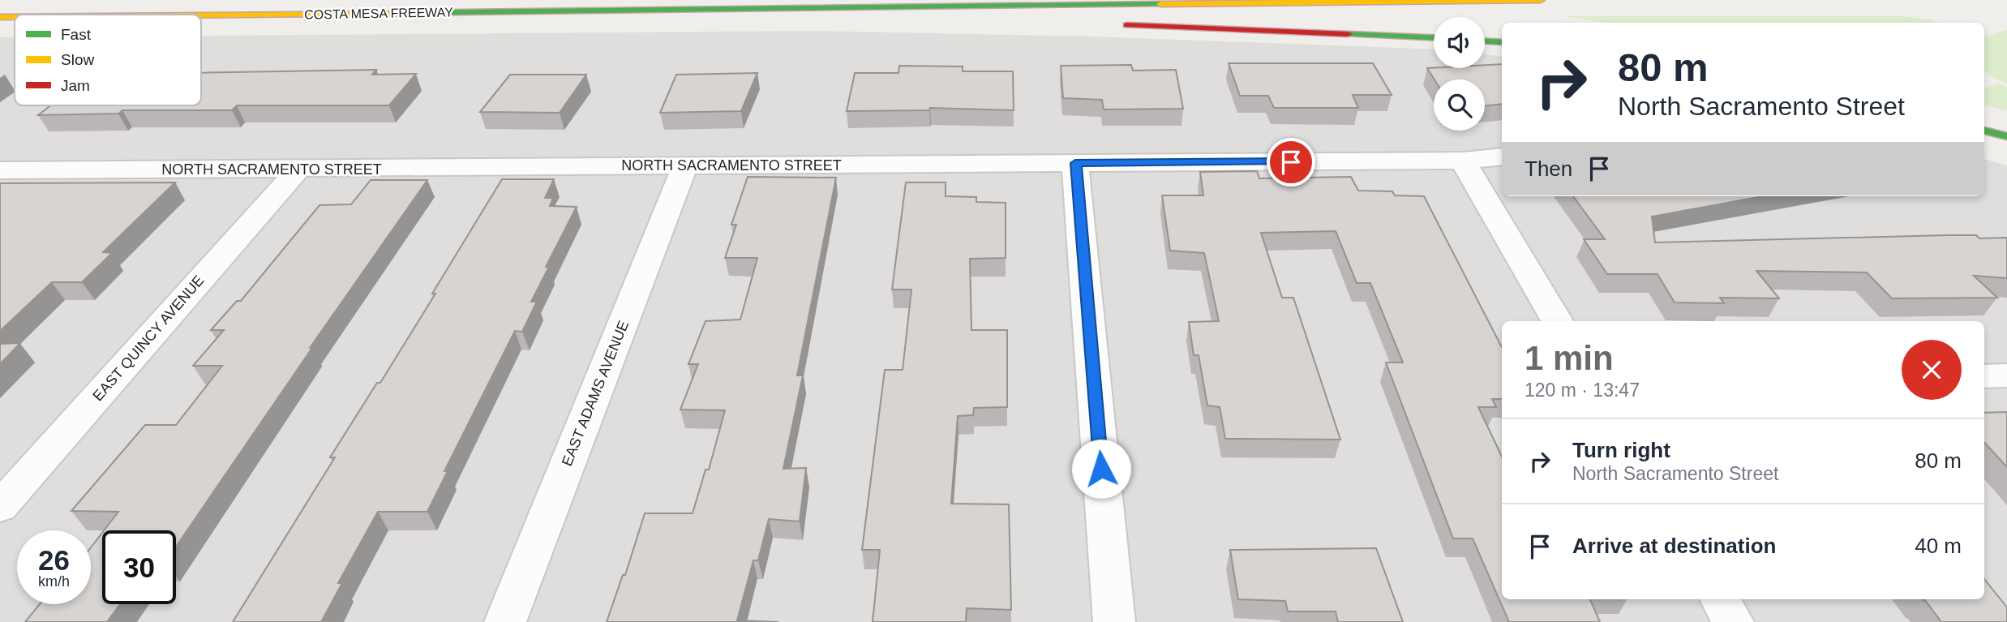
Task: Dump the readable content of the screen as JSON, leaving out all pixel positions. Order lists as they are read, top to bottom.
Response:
{
  "streets": {
    "highway": ["COSTA MESA FREEWAY"],
    "street": ["NORTH SACRAMENTO STREET", "EAST QUINCY AVENUE", "EAST ADAMS AVENUE"]
  },
  "crossings": [
    ["NORTH SACRAMENTO STREET", "EAST QUINCY AVENUE"],
    ["NORTH SACRAMENTO STREET", "EAST ADAMS AVENUE"]
  ],
  "legend": ["Fast", "Slow", "Jam"],
  "page": {
    "turn": ["80 m", "North Sacramento Street"],
    "then": "Then",
    "heading": ["1 min", "120 m · 13:47"],
    "list": [
      {
        "name": "Turn right",
        "note": "North Sacramento Street",
        "value": "80 m"
      },
      {
        "name": "Arrive at destination",
        "value": "40 m"
      }
    ],
    "speed": "26 km/h",
    "limit": "30"
  }
}
